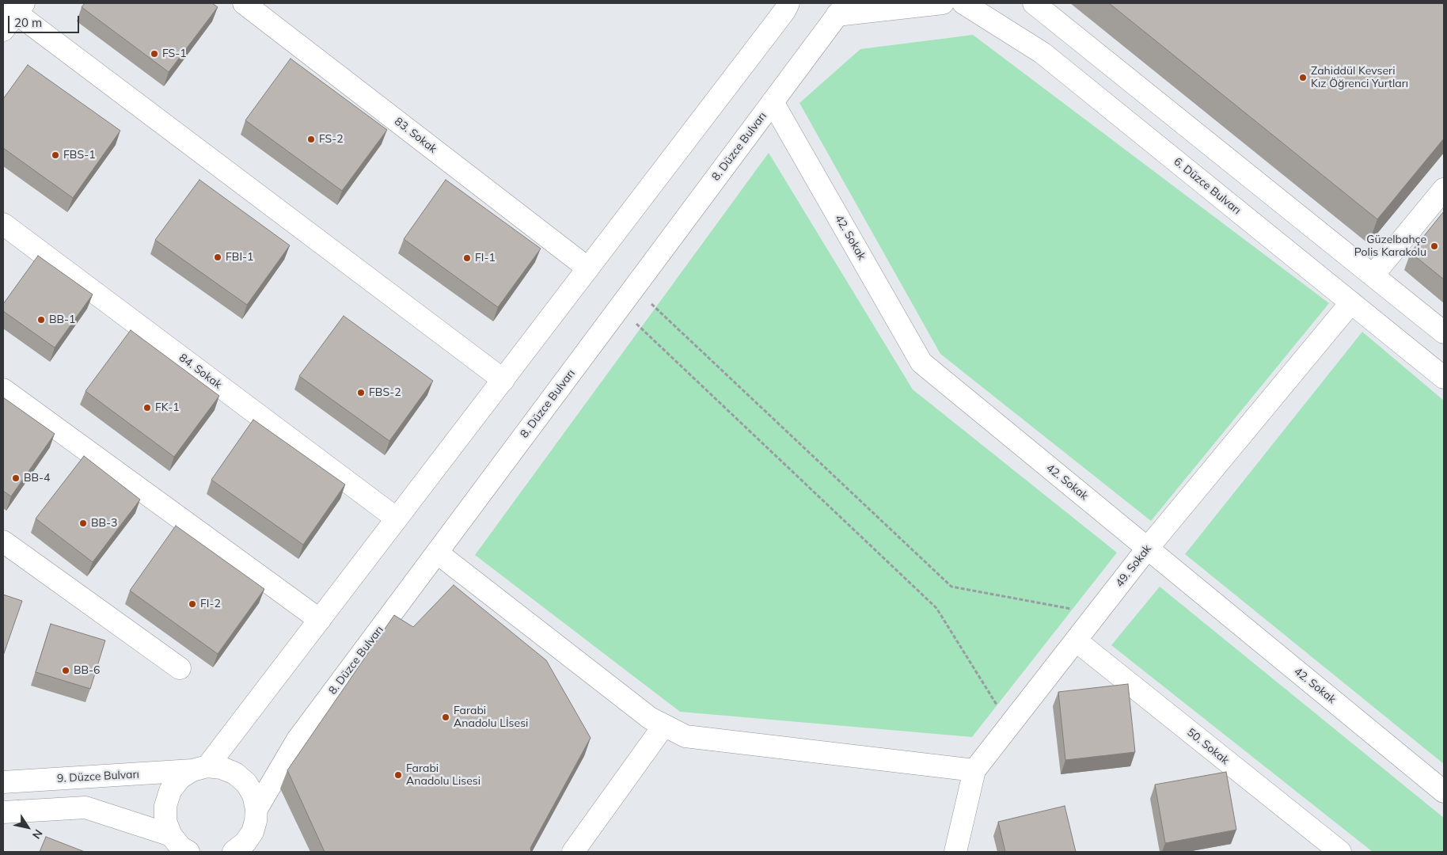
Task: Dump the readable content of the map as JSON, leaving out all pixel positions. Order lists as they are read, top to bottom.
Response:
{
  "streets": {
    "street": [
      "83. Sokak",
      "8. Düzce Bulvarı",
      "6. Düzce Bulvarı",
      "42. Sokak",
      "84. Sokak",
      "49. Sokak",
      "50. Sokak",
      "9. Düzce Bulvarı"
    ]
  },
  "crossings": [
    ["8. Düzce Bulvarı", "42. Sokak"],
    ["8. Düzce Bulvarı", "9. Düzce Bulvarı"],
    ["6. Düzce Bulvarı", "49. Sokak"],
    ["42. Sokak", "49. Sokak"],
    ["49. Sokak", "50. Sokak"]
  ],
  "places": [
    "FS-1",
    "Zahiddül Kevseri Kız Öğrenci Yurtları",
    "FS-2",
    "FBS-1",
    "Güzelbahçe Polis Karakolu",
    "FBI-1",
    "FI-1",
    "BB-1",
    "FBS-2",
    "FK-1",
    "BB-4",
    "BB-3",
    "FI-2",
    "BB-6",
    "Farabi Anadolu Lİsesi",
    "Farabi Anadolu Lisesi"
  ],
  "scale_bar": "20 m",
  "north": "bottom right"
}
